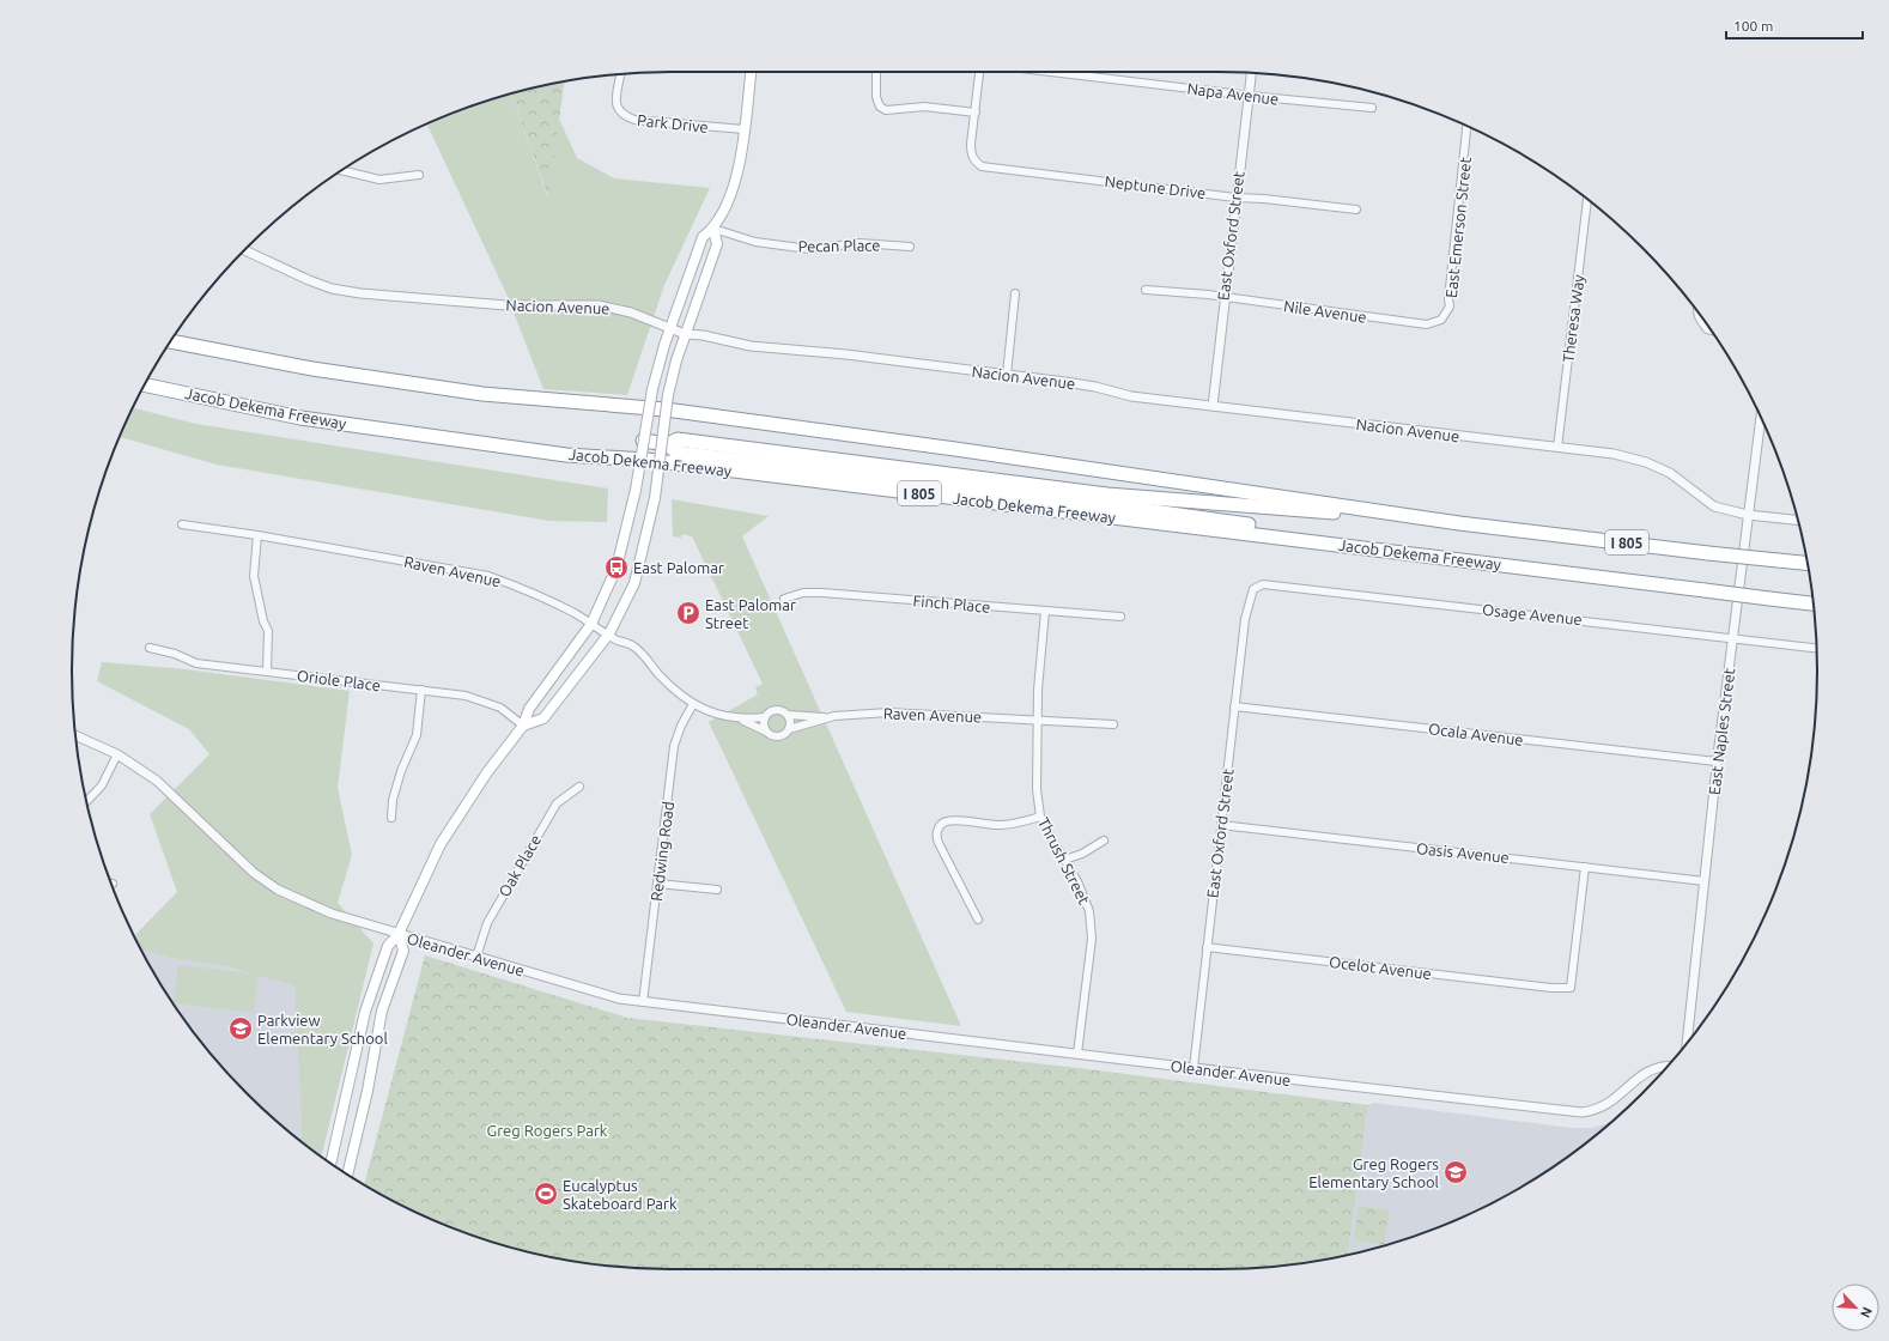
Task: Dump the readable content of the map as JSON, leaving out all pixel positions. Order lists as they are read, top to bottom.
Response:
{
  "streets": {
    "highway": ["Jacob Dekema Freeway", "I 805"],
    "street": [
      "Napa Avenue",
      "Park Drive",
      "Neptune Drive",
      "East Emerson Street",
      "East Oxford Street",
      "Pecan Place",
      "Nacion Avenue",
      "Nile Avenue",
      "Theresa Way",
      "Raven Avenue",
      "Finch Place",
      "Osage Avenue",
      "Oriole Place",
      "East Naples Street",
      "Ocala Avenue",
      "Redwing Road",
      "Oasis Avenue",
      "Thrush Street",
      "Oak Place",
      "Oleander Avenue",
      "Ocelot Avenue"
    ]
  },
  "crossings": [
    ["Napa Avenue", "East Oxford Street"],
    ["Neptune Drive", "East Oxford Street"],
    ["East Emerson Street", "Nile Avenue"],
    ["East Oxford Street", "Nacion Avenue"],
    ["East Oxford Street", "Nile Avenue"],
    ["East Oxford Street", "Osage Avenue"],
    ["East Oxford Street", "Ocala Avenue"],
    ["East Oxford Street", "Oasis Avenue"],
    ["East Oxford Street", "Oleander Avenue"],
    ["East Oxford Street", "Ocelot Avenue"],
    ["Nacion Avenue", "Theresa Way"],
    ["Nacion Avenue", "East Naples Street"],
    ["Raven Avenue", "Redwing Road"],
    ["Raven Avenue", "Thrush Street"],
    ["Finch Place", "Thrush Street"],
    ["Osage Avenue", "East Naples Street"],
    ["East Naples Street", "Ocala Avenue"],
    ["East Naples Street", "Oasis Avenue"],
    ["Redwing Road", "Oleander Avenue"],
    ["Oasis Avenue", "Ocelot Avenue"],
    ["Thrush Street", "Oleander Avenue"],
    ["Oak Place", "Oleander Avenue"]
  ],
  "parks": ["Greg Rogers Park"],
  "places": {
    "bus stop": ["East Palomar"],
    "parking": ["East Palomar Street"],
    "school or university": ["Parkview Elementary School", "Greg Rogers Elementary School"],
    "sports": ["Eucalyptus Skateboard Park"]
  },
  "scale_bar": "100 m",
  "north": "bottom right"
}
